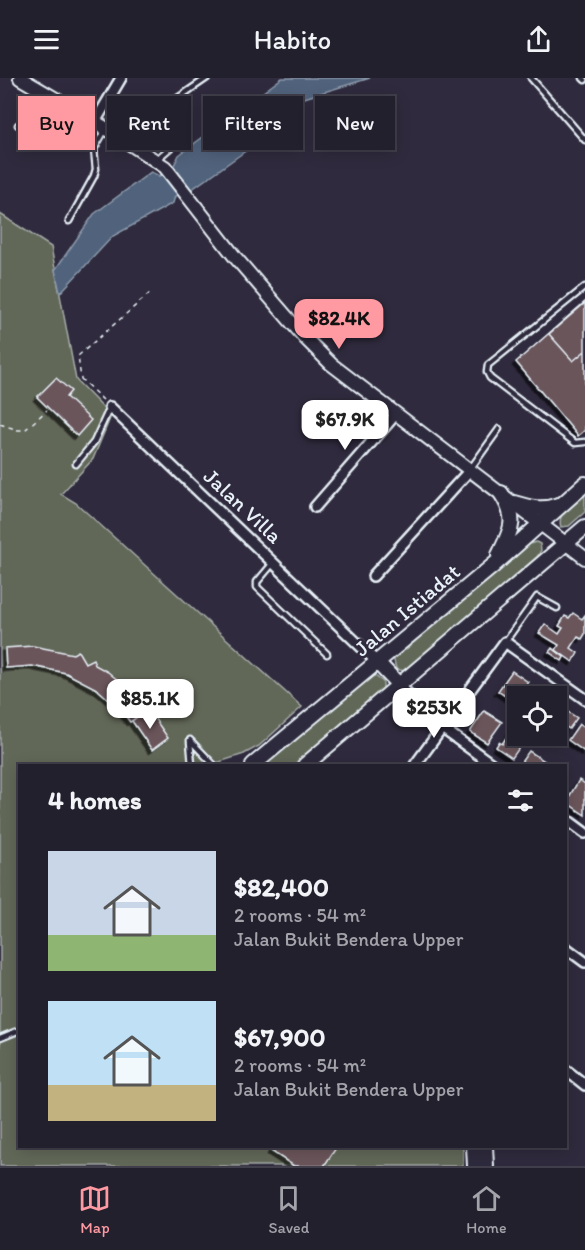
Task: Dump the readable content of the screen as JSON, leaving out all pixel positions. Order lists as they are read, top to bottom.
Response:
{
  "streets": {
    "main road": ["Jalan Istiadat"],
    "street": ["Jalan Villa"]
  },
  "crossings": [
    ["Jalan Villa", "Jalan Istiadat"]
  ],
  "page": {
    "header": "Habito",
    "chip": [
      "Buy",
      "Rent",
      "Filters",
      "New"
    ],
    "price": [
      "$82.4K",
      "$67.9K",
      "$85.1K",
      "$253K"
    ],
    "heading": "4 homes",
    "list": [
      {
        "name": "$82,400",
        "note": "2 rooms · 54 m² · Jalan Bukit Bendera Upper"
      },
      {
        "name": "$67,900",
        "note": "2 rooms · 54 m² · Jalan Bukit Bendera Upper"
      }
    ],
    "tabs": ["Map", "Saved", "Home"]
  }
}
